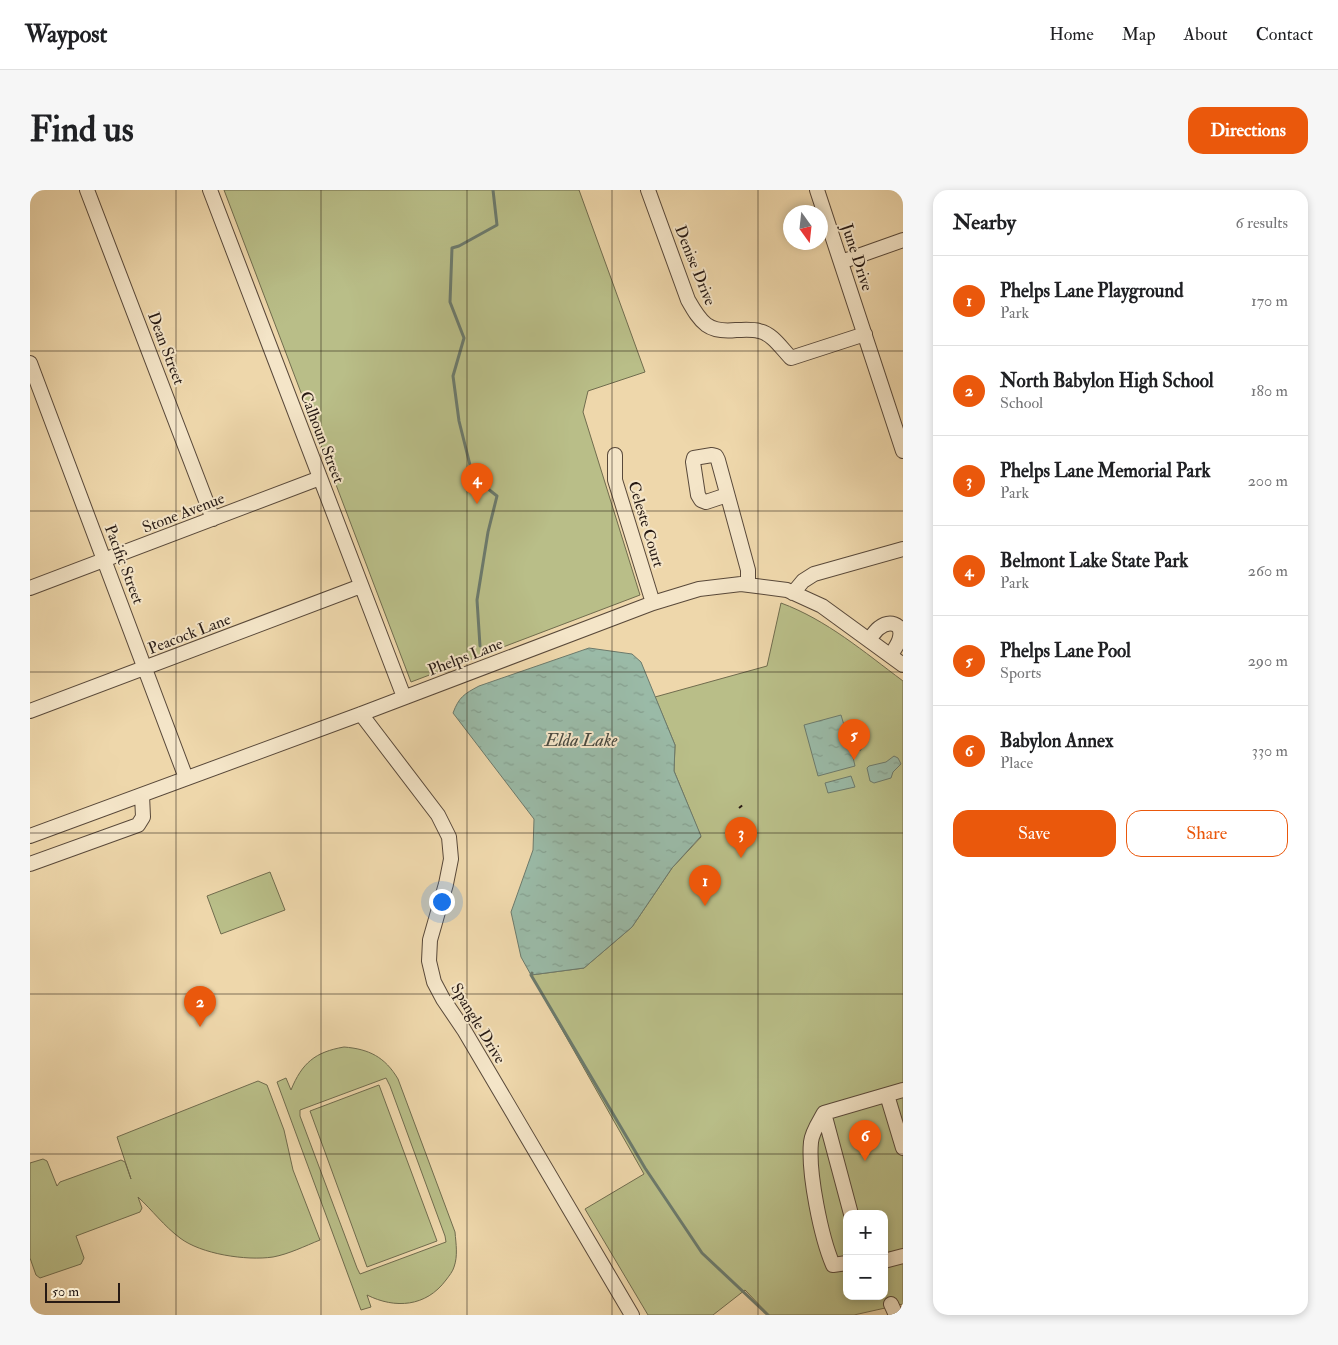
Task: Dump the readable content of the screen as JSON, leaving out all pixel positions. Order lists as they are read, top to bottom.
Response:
{
  "streets": {
    "street": [
      "June Drive",
      "Denise Drive",
      "Dean Street",
      "Calhoun Street",
      "Stone Avenue",
      "Celeste Court",
      "Pacific Street",
      "Peacock Lane",
      "Phelps Lane",
      "Spangle Drive"
    ]
  },
  "crossings": [
    ["June Drive", "Denise Drive"],
    ["Dean Street", "Stone Avenue"],
    ["Calhoun Street", "Stone Avenue"],
    ["Calhoun Street", "Peacock Lane"],
    ["Calhoun Street", "Phelps Lane"],
    ["Stone Avenue", "Pacific Street"],
    ["Celeste Court", "Phelps Lane"],
    ["Pacific Street", "Peacock Lane"],
    ["Pacific Street", "Phelps Lane"],
    ["Phelps Lane", "Spangle Drive"]
  ],
  "water": ["Elda Lake"],
  "scale_bar": "50 m",
  "north": "bottom",
  "page": {
    "header": "Waypost",
    "nav": [
      "Home",
      "Map",
      "About",
      "Contact"
    ],
    "buttons": [
      "Directions",
      ["Save", "Share"]
    ],
    "title": "Find us",
    "heading": ["Nearby", "6 results"],
    "list": [
      {
        "mark": "1",
        "name": "Phelps Lane Playground",
        "note": "Park",
        "value": "170 m"
      },
      {
        "mark": "2",
        "name": "North Babylon High School",
        "note": "School",
        "value": "180 m"
      },
      {
        "mark": "3",
        "name": "Phelps Lane Memorial Park",
        "note": "Park",
        "value": "200 m"
      },
      {
        "mark": "4",
        "name": "Belmont Lake State Park",
        "note": "Park",
        "value": "260 m"
      },
      {
        "mark": "5",
        "name": "Phelps Lane Pool",
        "note": "Sports",
        "value": "290 m"
      },
      {
        "mark": "6",
        "name": "Babylon Annex",
        "note": "Place",
        "value": "330 m"
      }
    ],
    "pins": [
      "4",
      "5",
      "3",
      "1",
      "2",
      "6"
    ],
    "map_buttons": ["+", "−"],
    "scale": "50 m"
  }
}
